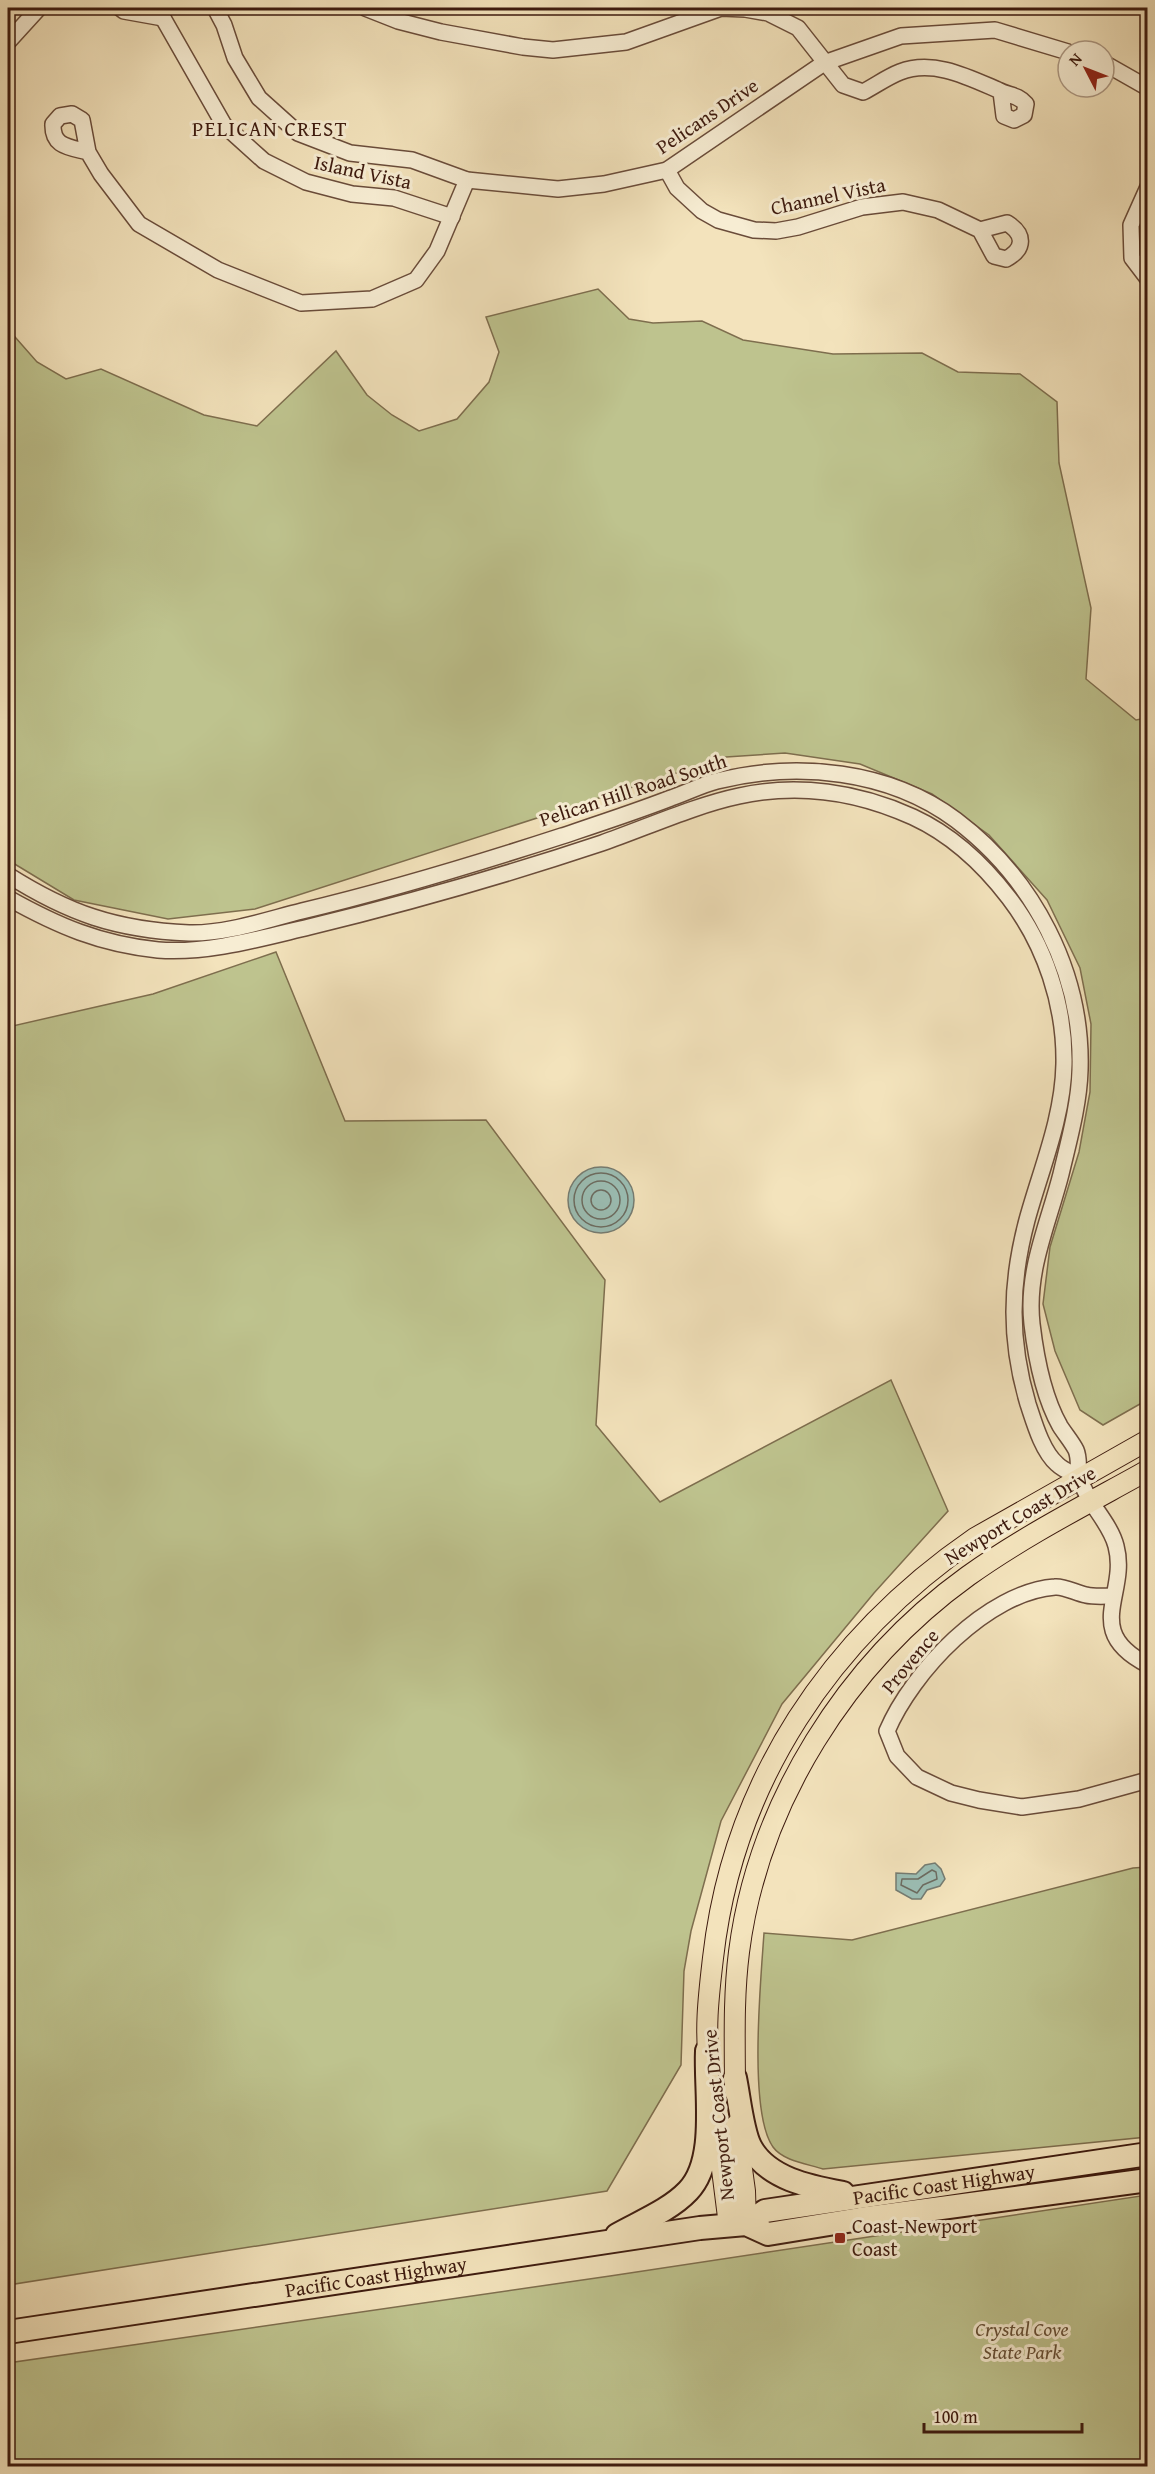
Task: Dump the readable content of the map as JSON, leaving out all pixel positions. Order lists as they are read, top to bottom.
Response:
{
  "streets": {
    "highway": ["Pacific Coast Highway"],
    "main road": ["Newport Coast Drive"],
    "street": [
      "Pelicans Drive",
      "Island Vista",
      "Channel Vista",
      "Pelican Hill Road South",
      "Provence"
    ]
  },
  "crossings": [
    ["Pelicans Drive", "Channel Vista"],
    ["Pelican Hill Road South", "Newport Coast Drive"],
    ["Pelican Hill Road South", "Provence"],
    ["Newport Coast Drive", "Pacific Coast Highway"]
  ],
  "districts": ["PELICAN CREST"],
  "parks": ["Crystal Cove State Park"],
  "places": {
    "transit": ["Coast-Newport Coast"]
  },
  "scale_bar": "100 m",
  "north": "top left"
}
